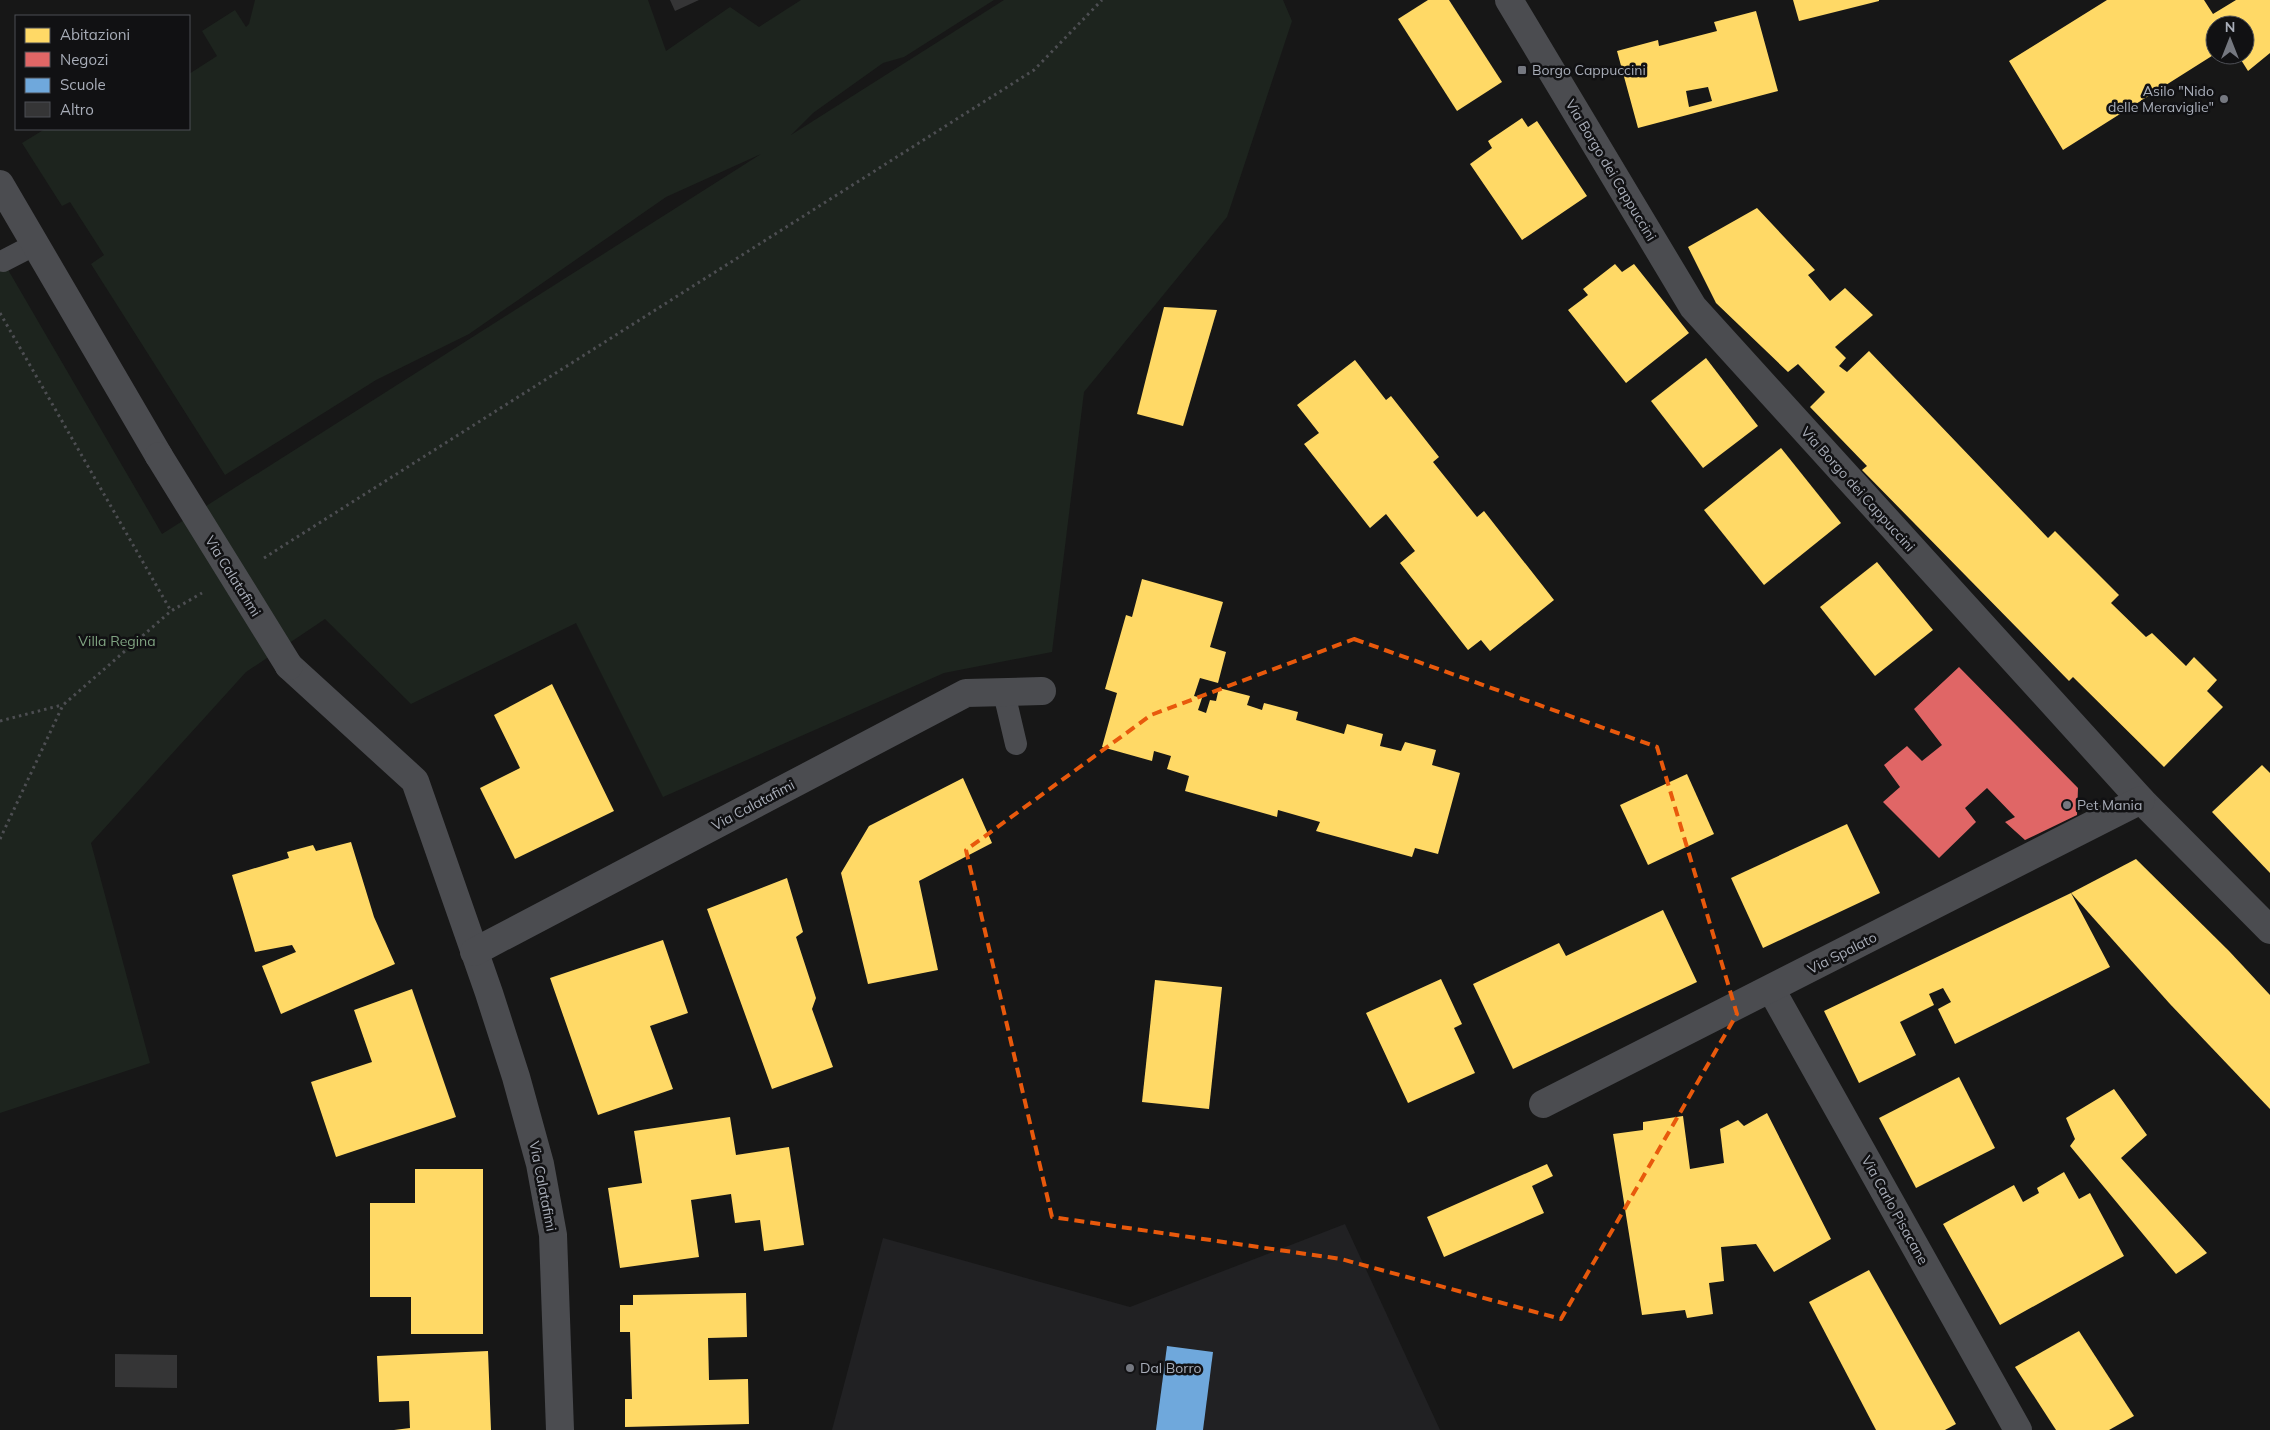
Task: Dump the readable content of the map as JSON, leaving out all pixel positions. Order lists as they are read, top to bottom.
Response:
{
  "streets": {
    "street": [
      "Via Borgo dei Cappuccini",
      "Via Calatafimi",
      "Via Spalato",
      "Via Carlo Pisacane"
    ]
  },
  "crossings": [
    ["Via Borgo dei Cappuccini", "Via Spalato"],
    ["Via Spalato", "Via Carlo Pisacane"]
  ],
  "parks": ["Villa Regina"],
  "places": {
    "transit": ["Borgo Cappuccini"],
    "other": ["Asilo \"Nido delle Meraviglie\"", "Pet Mania", "Dal Borro"]
  },
  "legend": [
    "Abitazioni",
    "Negozi",
    "Scuole",
    "Altro"
  ],
  "north": "top"
}
